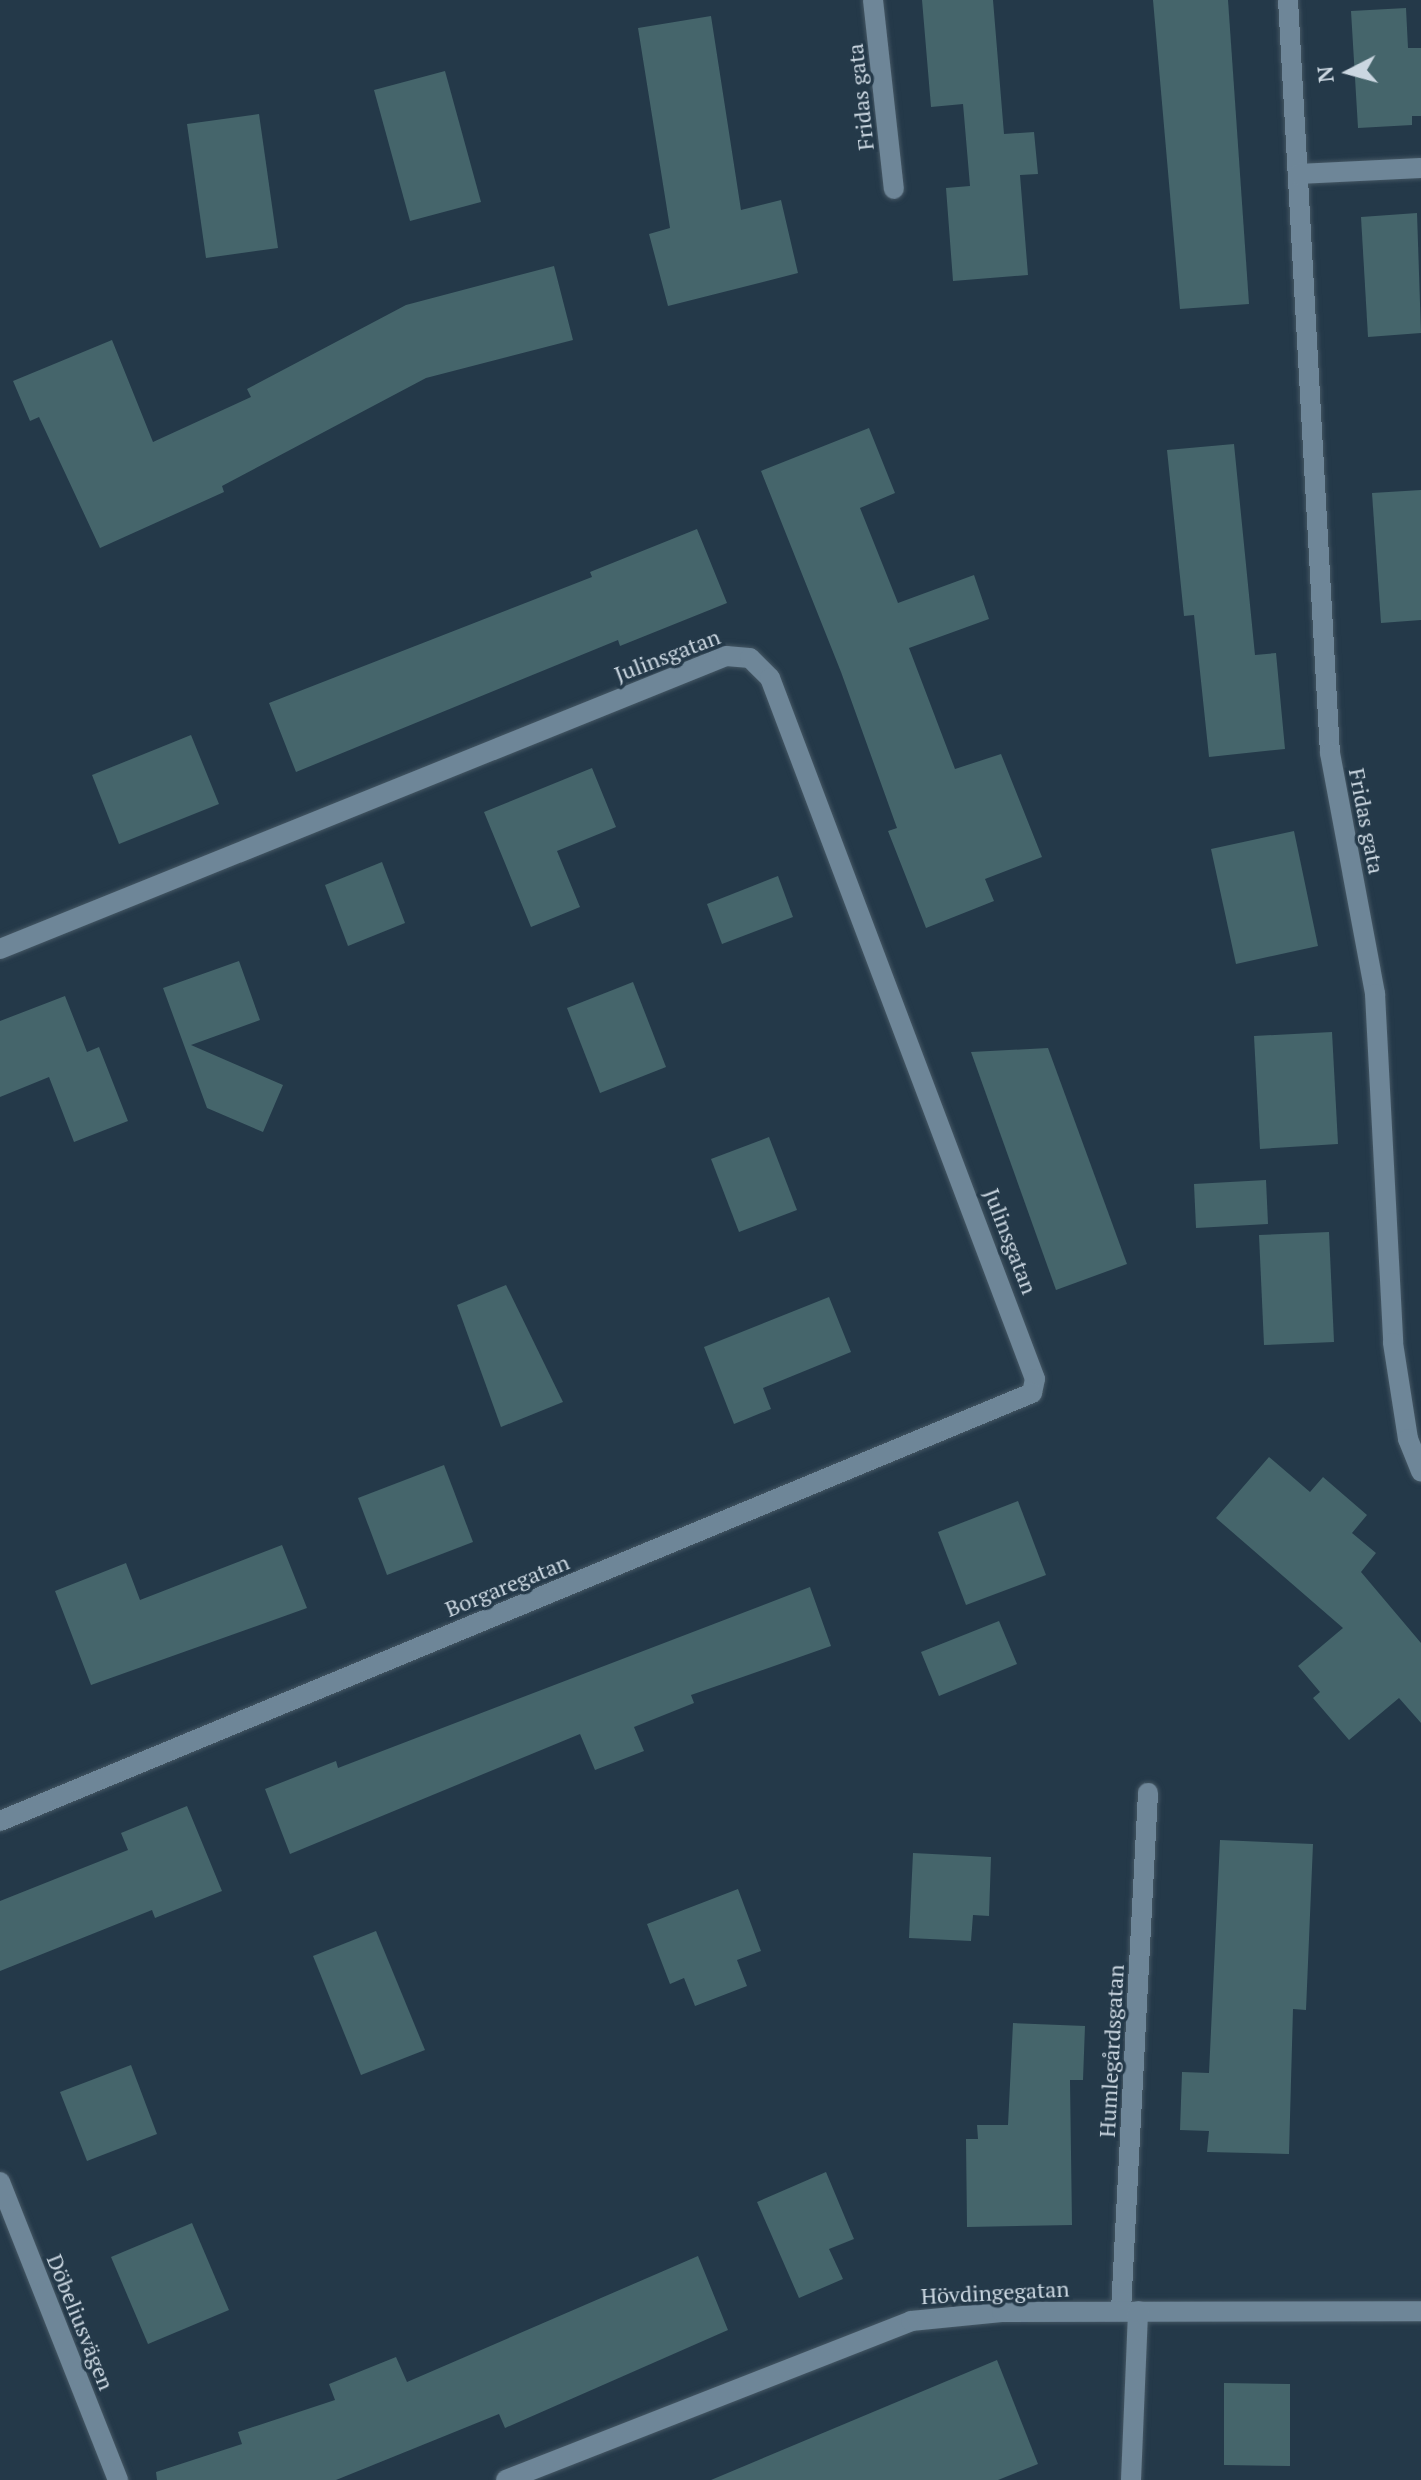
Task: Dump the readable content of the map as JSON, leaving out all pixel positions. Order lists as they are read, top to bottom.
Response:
{
  "streets": {
    "street": [
      "Fridas gata",
      "Julinsgatan",
      "Borgaregatan",
      "Humlegårdsgatan",
      "Hövdingegatan",
      "Döbeliusvägen"
    ]
  },
  "crossings": [
    ["Julinsgatan", "Borgaregatan"],
    ["Humlegårdsgatan", "Hövdingegatan"]
  ],
  "north": "left"
}
